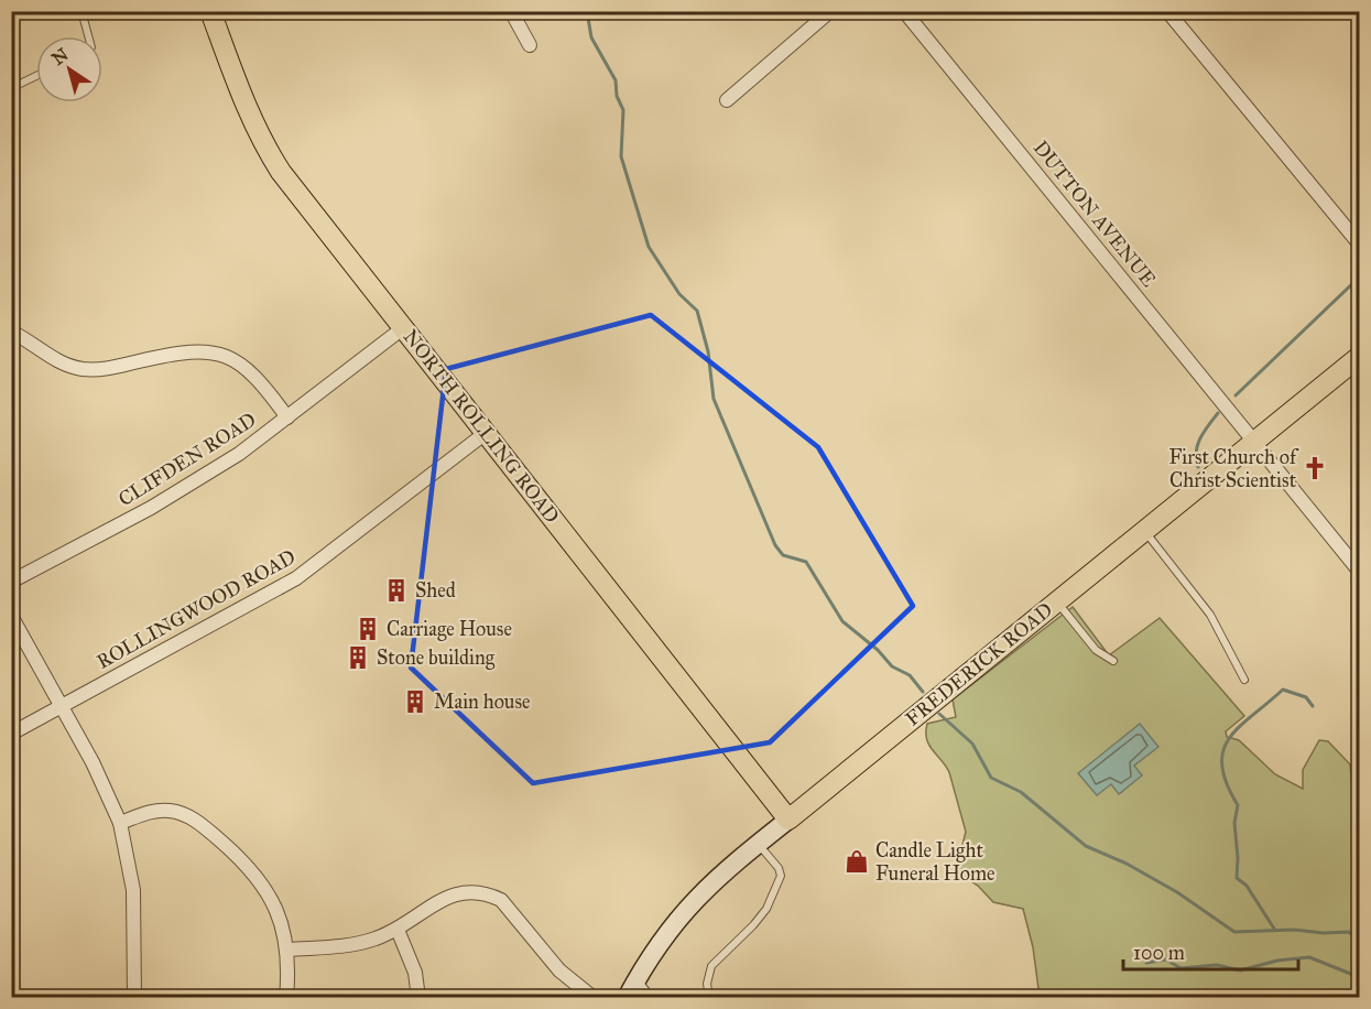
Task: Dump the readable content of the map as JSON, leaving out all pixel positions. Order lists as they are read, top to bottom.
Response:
{
  "streets": {
    "main road": ["NORTH ROLLING ROAD", "FREDERICK ROAD"],
    "street": ["DUTTON AVENUE", "CLIFDEN ROAD", "ROLLINGWOOD ROAD"]
  },
  "crossings": [
    ["DUTTON AVENUE", "FREDERICK ROAD"],
    ["NORTH ROLLING ROAD", "CLIFDEN ROAD"],
    ["NORTH ROLLING ROAD", "ROLLINGWOOD ROAD"],
    ["NORTH ROLLING ROAD", "FREDERICK ROAD"]
  ],
  "places": {
    "church": ["First Church of Christ Scientist"],
    "building": [
      "Shed",
      "Carriage House",
      "Stone building",
      "Main house"
    ],
    "shop": ["Candle Light Funeral Home"]
  },
  "scale_bar": "100 m",
  "north": "top left"
}
